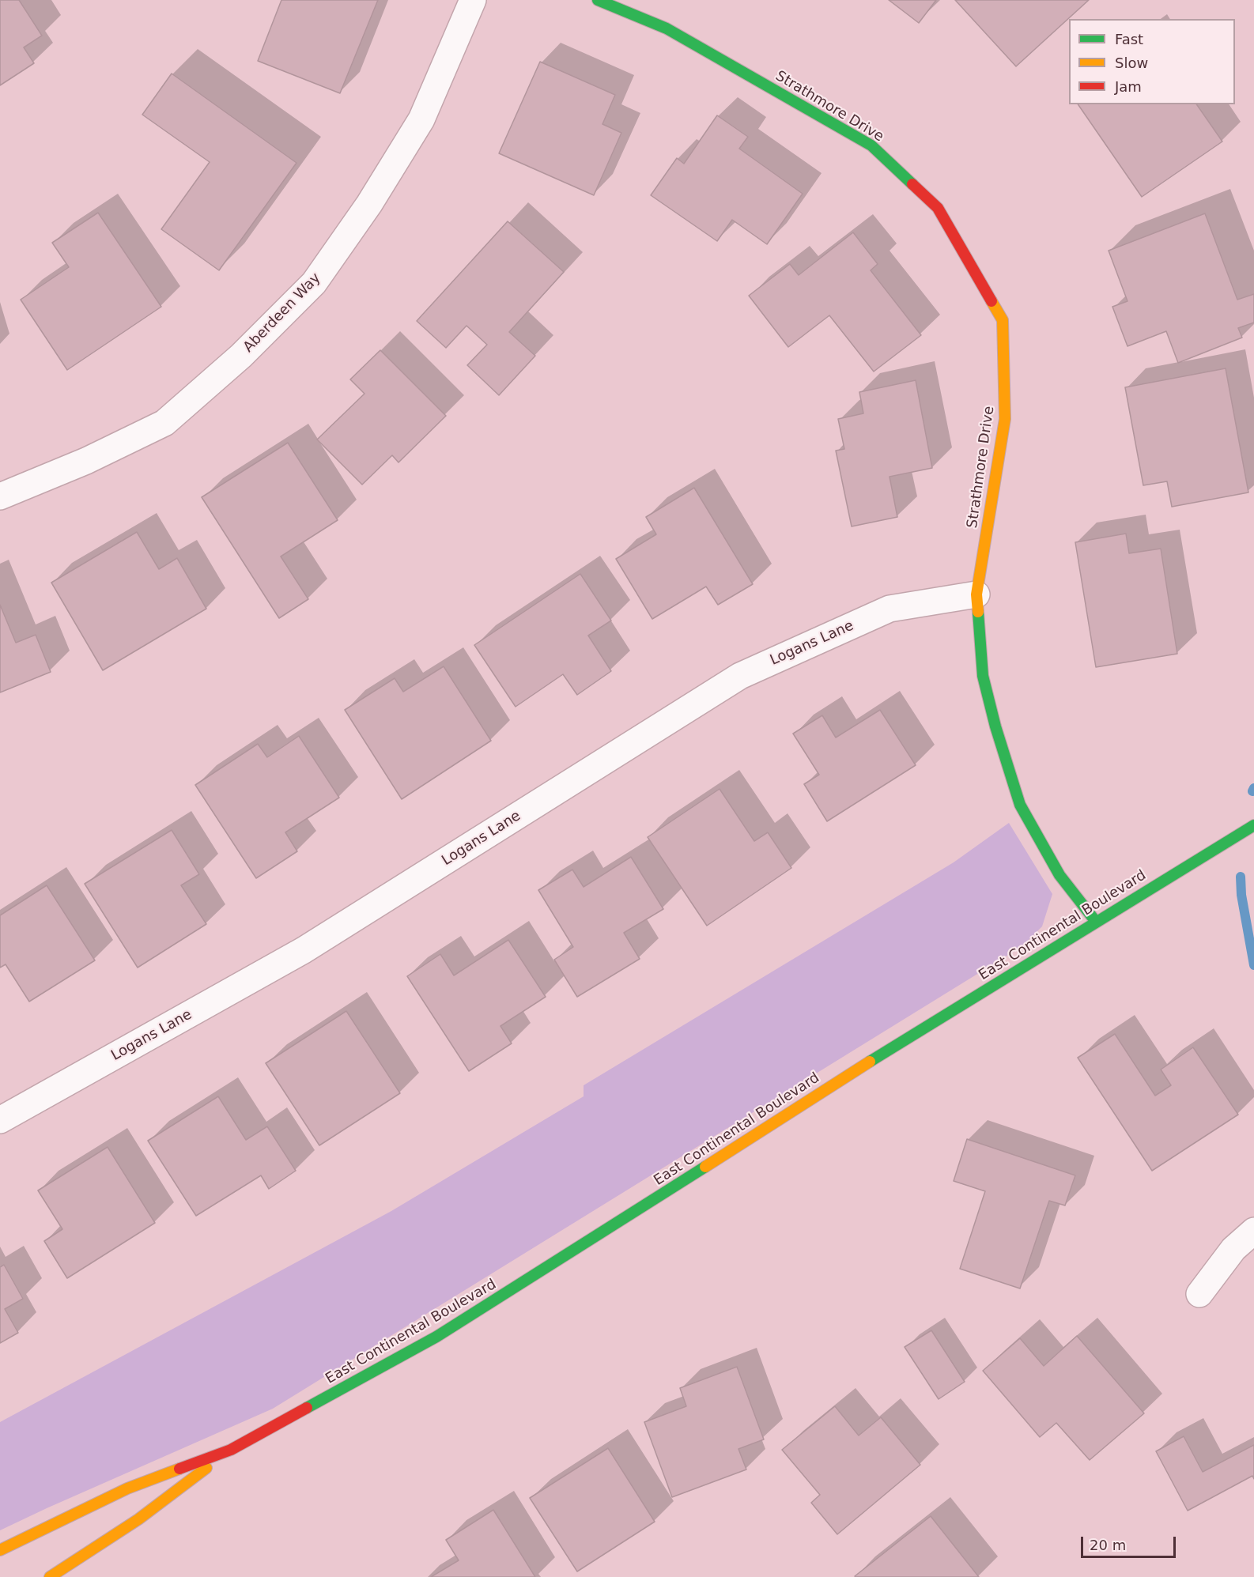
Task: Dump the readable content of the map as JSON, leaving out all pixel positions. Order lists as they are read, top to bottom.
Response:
{
  "streets": {
    "main road": ["Strathmore Drive", "East Continental Boulevard"],
    "street": ["Aberdeen Way", "Logans Lane"]
  },
  "crossings": [
    ["Strathmore Drive", "Logans Lane"],
    ["Strathmore Drive", "East Continental Boulevard"]
  ],
  "legend": ["Fast", "Slow", "Jam"],
  "scale_bar": "20 m"
}
